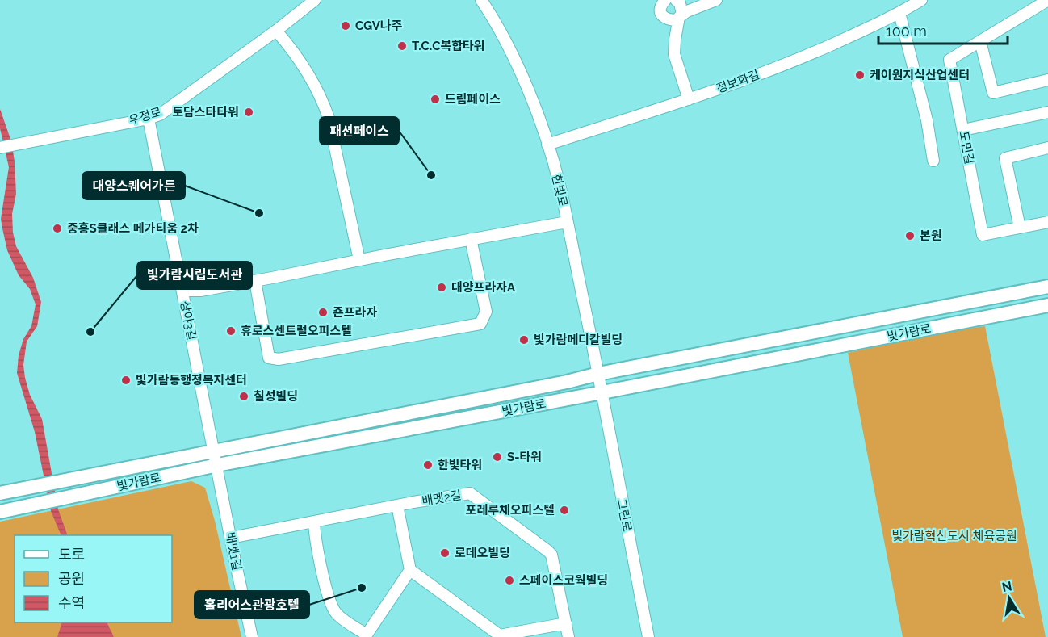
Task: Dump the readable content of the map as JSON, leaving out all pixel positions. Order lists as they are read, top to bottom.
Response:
{
  "streets": {
    "main road": ["빛가람로"],
    "street": [
      "정보화길",
      "우정로",
      "도민길",
      "한빛로",
      "상야3길",
      "배멧2길",
      "그린로",
      "배멧1길"
    ]
  },
  "crossings": [
    ["정보화길", "한빛로"],
    ["우정로", "상야3길"],
    ["한빛로", "빛가람로"],
    ["한빛로", "그린로"],
    ["상야3길", "빛가람로"],
    ["상야3길", "배멧1길"],
    ["빛가람로", "그린로"],
    ["빛가람로", "배멧1길"],
    ["배멧2길", "배멧1길"]
  ],
  "parks": ["빛가람혁신도시 체육공원"],
  "places": [
    "CGV나주",
    "T.C.C복합타워",
    "케이원지식산업센터",
    "드림페이스",
    "토담스타타워",
    "패션페이스",
    "대양스퀘어가든",
    "중흥S클래스 메가티움 2차",
    "본원",
    "대양프라자A",
    "죤프라자",
    "휴로스센트럴오피스텔",
    "빛가람시립도서관",
    "빛가람메디칼빌딩",
    "빛가람동행정복지센터",
    "칠성빌딩",
    "S-타워",
    "한빛타워",
    "포레루체오피스텔",
    "로데오빌딩",
    "스페이스코웍빌딩",
    "홀리어스관광호텔"
  ],
  "legend": ["도로", "공원", "수역"],
  "scale_bar": "100 m",
  "north": "top"
}
